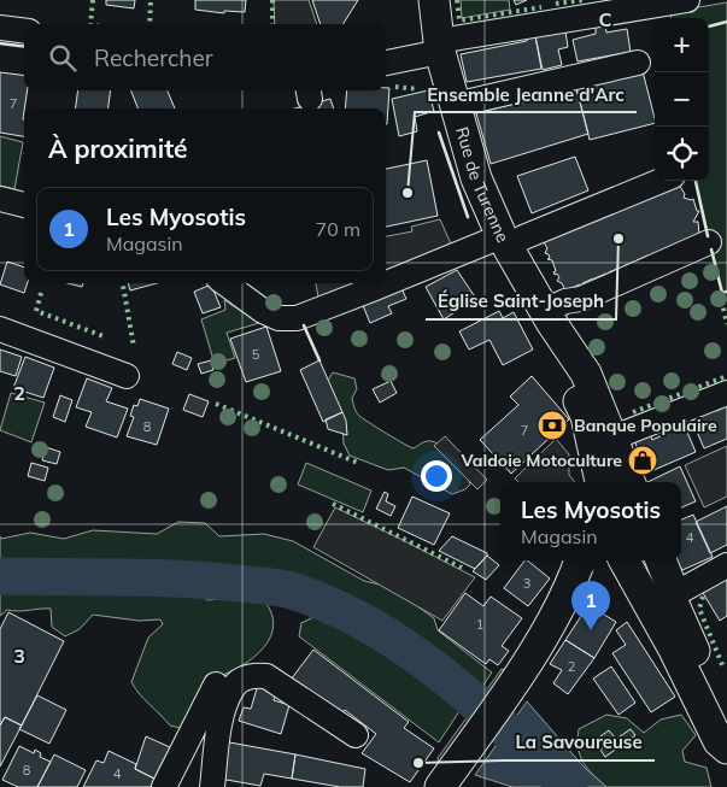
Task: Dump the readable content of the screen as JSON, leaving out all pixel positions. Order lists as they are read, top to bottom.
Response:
{
  "streets": {
    "main road": ["Rue de Turenne"]
  },
  "places": {
    "other": ["Ensemble Jeanne d'Arc", "Église Saint-Joseph", "La Savoureuse"],
    "bank": ["Banque Populaire"],
    "shop": ["Valdoie Motoculture"]
  },
  "house_numbers": [
    "7",
    "5",
    "8",
    "7",
    "4",
    "3",
    "1",
    "2",
    "8",
    "4"
  ],
  "page": {
    "map_buttons": ["+", "−"],
    "search": "Rechercher",
    "heading": "À proximité",
    "list": [
      {
        "mark": "1",
        "name": "Les Myosotis",
        "note": "Magasin",
        "value": "70 m"
      }
    ],
    "popup": ["Les Myosotis", "Magasin"],
    "pins": "1"
  },
  "grid": {
    "columns": ["C"],
    "rows": ["2", "3"]
  }
}
